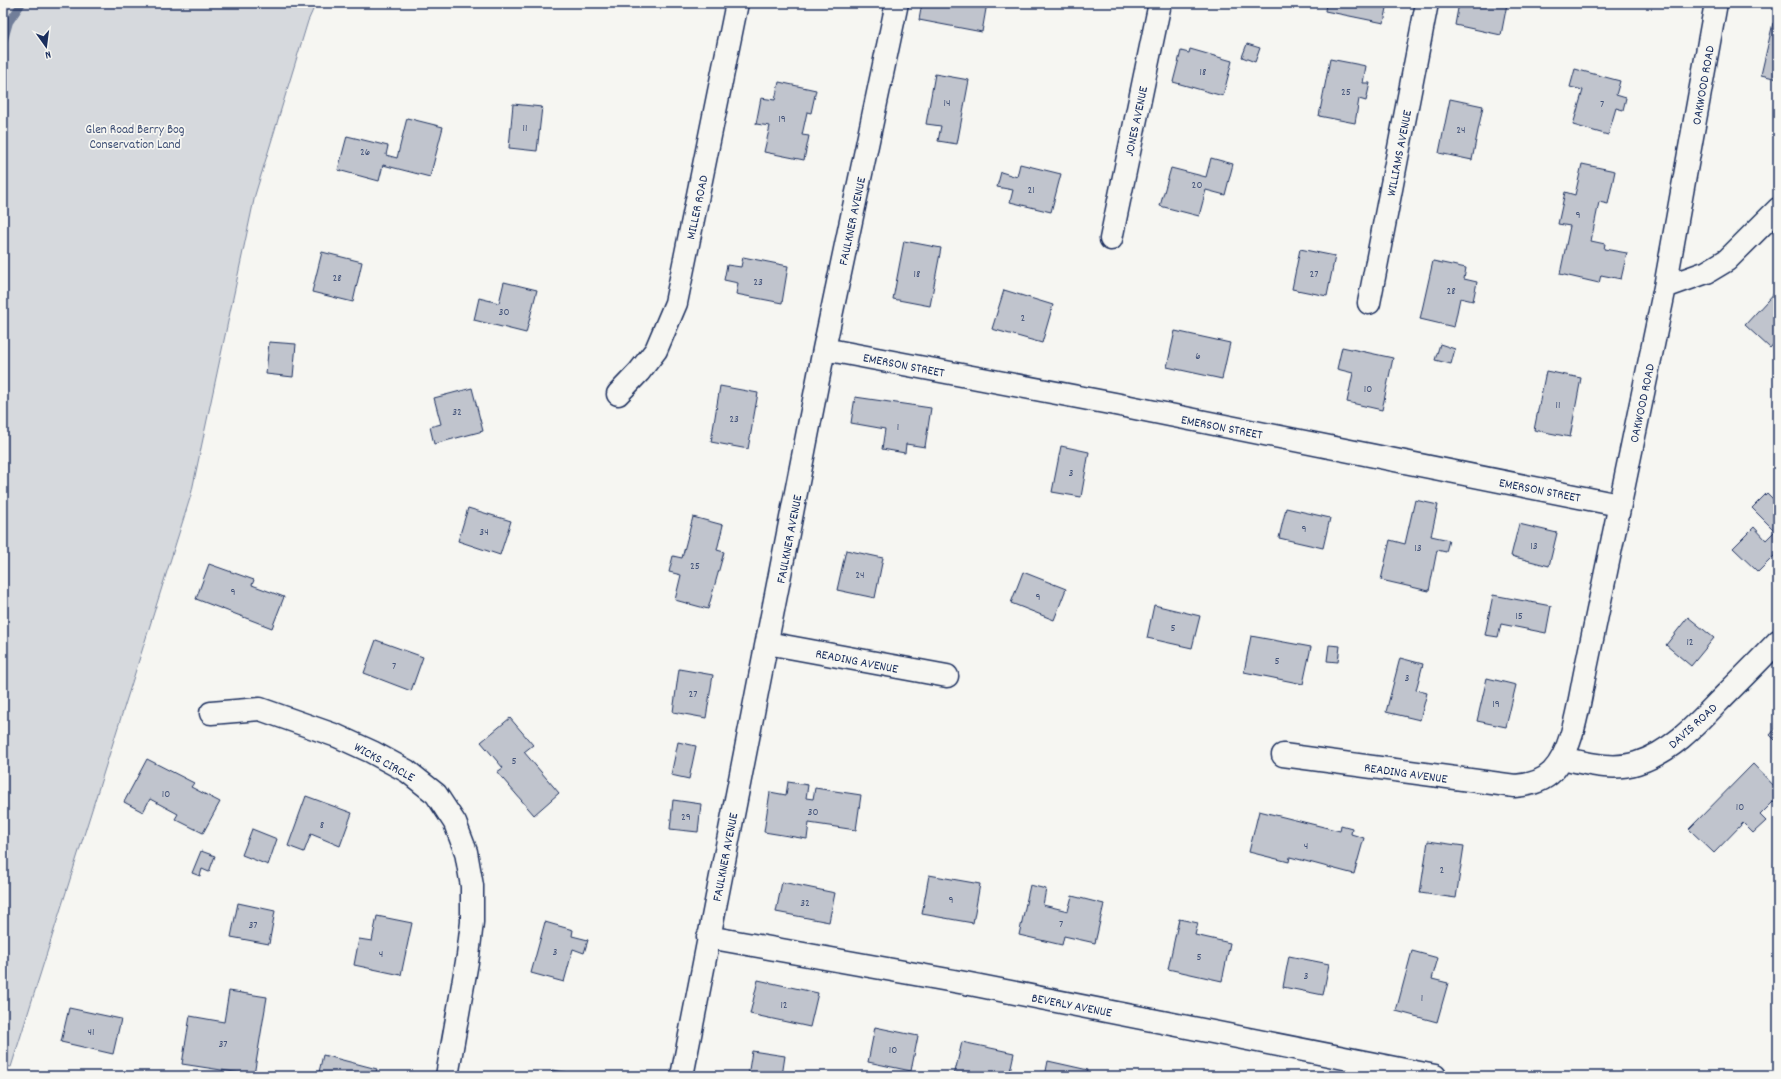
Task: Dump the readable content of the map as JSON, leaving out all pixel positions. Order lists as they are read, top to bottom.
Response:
{
  "streets": {
    "street": [
      "OAKWOOD ROAD",
      "JONES AVENUE",
      "WILLIAMS AVENUE",
      "MILLER ROAD",
      "FAULKNER AVENUE",
      "EMERSON STREET",
      "READING AVENUE",
      "DAVIS ROAD",
      "WICKS CIRCLE",
      "BEVERLY AVENUE"
    ]
  },
  "crossings": [
    ["OAKWOOD ROAD", "EMERSON STREET"],
    ["OAKWOOD ROAD", "READING AVENUE"],
    ["OAKWOOD ROAD", "DAVIS ROAD"],
    ["FAULKNER AVENUE", "EMERSON STREET"],
    ["FAULKNER AVENUE", "READING AVENUE"],
    ["FAULKNER AVENUE", "BEVERLY AVENUE"]
  ],
  "parks": ["Glen Road Berry Bog Conservation Land"],
  "house_numbers": [
    "18",
    "25",
    "14",
    "7",
    "19",
    "11",
    "24",
    "26",
    "20",
    "21",
    "9",
    "18",
    "27",
    "28",
    "23",
    "28",
    "30",
    "2",
    "6",
    "10",
    "11",
    "32",
    "23",
    "1",
    "3",
    "9",
    "34",
    "13",
    "13",
    "25",
    "24",
    "9",
    "9",
    "15",
    "5",
    "12",
    "5",
    "7",
    "3",
    "27",
    "19",
    "5",
    "10",
    "10",
    "30",
    "29",
    "8",
    "4",
    "2",
    "9",
    "32",
    "7",
    "37",
    "3",
    "4",
    "5",
    "3",
    "1",
    "12",
    "41",
    "37",
    "10"
  ],
  "north": "bottom"
}
